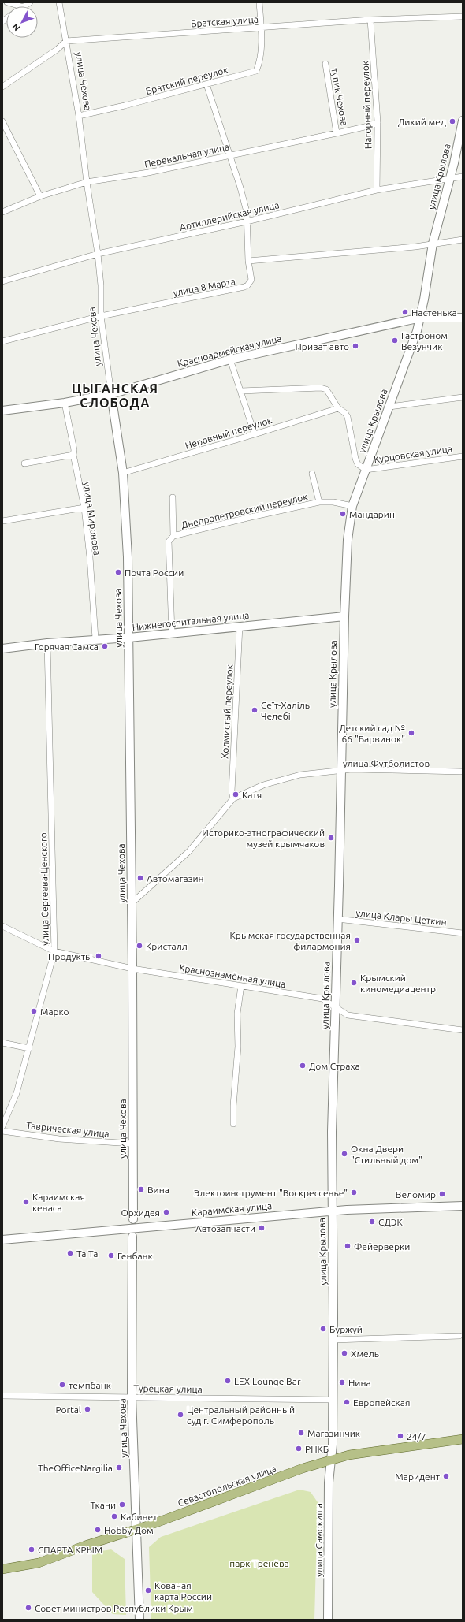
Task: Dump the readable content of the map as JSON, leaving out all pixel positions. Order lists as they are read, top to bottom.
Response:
{
  "streets": {
    "main road": [
      "улица Чехова",
      "улица Крылова",
      "Красноармейская улица",
      "Нижнегоспитальная улица",
      "Караимская улица",
      "Севастопольская улица",
      "улица Самокиша"
    ],
    "street": [
      "Братская улица",
      "Братский переулок",
      "тупик Чехова",
      "Нагорный переулок",
      "Перевальная улица",
      "Артиллерийская улица",
      "улица 8 Марта",
      "Неровный переулок",
      "Курцовская улица",
      "Днепропетровский переулок",
      "улица Миронова",
      "Холмистый переулок",
      "улица Футболистов",
      "улица Сергеева-Ценского",
      "улица Клары Цеткин",
      "Краснознамённая улица",
      "Таврическая улица",
      "Турецкая улица"
    ]
  },
  "crossings": [
    ["Братская улица", "Братский переулок"],
    ["Братская улица", "улица Чехова"],
    ["Братская улица", "Нагорный переулок"],
    ["Братский переулок", "улица Чехова"],
    ["улица Чехова", "Перевальная улица"],
    ["улица Чехова", "Артиллерийская улица"],
    ["улица Чехова", "улица 8 Марта"],
    ["улица Чехова", "Красноармейская улица"],
    ["улица Чехова", "Неровный переулок"],
    ["улица Чехова", "Нижнегоспитальная улица"],
    ["улица Чехова", "улица Футболистов"],
    ["улица Чехова", "Краснознамённая улица"],
    ["улица Чехова", "Таврическая улица"],
    ["улица Чехова", "Турецкая улица"],
    ["улица Чехова", "Севастопольская улица"],
    ["тупик Чехова", "Перевальная улица"],
    ["Нагорный переулок", "Перевальная улица"],
    ["Нагорный переулок", "Артиллерийская улица"],
    ["улица Крылова", "Артиллерийская улица"],
    ["улица Крылова", "Красноармейская улица"],
    ["улица Крылова", "Курцовская улица"],
    ["улица Крылова", "Днепропетровский переулок"],
    ["улица Крылова", "Нижнегоспитальная улица"],
    ["улица Крылова", "улица Футболистов"],
    ["улица Крылова", "улица Клары Цеткин"],
    ["улица Крылова", "Краснознамённая улица"],
    ["улица Крылова", "Караимская улица"],
    ["улица Крылова", "Турецкая улица"],
    ["улица Крылова", "Севастопольская улица"],
    ["улица Крылова", "улица Самокиша"],
    ["Красноармейская улица", "улица Миронова"],
    ["Днепропетровский переулок", "Нижнегоспитальная улица"],
    ["улица Миронова", "Нижнегоспитальная улица"],
    ["Нижнегоспитальная улица", "Холмистый переулок"],
    ["Нижнегоспитальная улица", "улица Сергеева-Ценского"],
    ["Холмистый переулок", "улица Футболистов"],
    ["улица Сергеева-Ценского", "Краснознамённая улица"],
    ["Севастопольская улица", "улица Самокиша"]
  ],
  "districts": ["ЦЫГАНСКАЯ СЛОБОДА"],
  "parks": ["парк Тренёва"],
  "places": [
    "Дикий мед",
    "Настенька",
    "Гастроном Везунчик",
    "Приват авто",
    "Мандарин",
    "Почта России",
    "Горячая Самса",
    "Сеїт-Халіль Челебі",
    "Детский сад № 66 \"Барвинок\"",
    "Катя",
    "Историко-этнографический музей крымчаков",
    "Автомагазин",
    "Крымская государственная филармония",
    "Кристалл",
    "Продукты",
    "Крымский киномедиацентр",
    "Марко",
    "Дом Страха",
    "Окна Двери \"Стильный дом\"",
    "Вина",
    "Электоинструмент \"Воскрессенье\"",
    "Веломир",
    "Караимская кенаса",
    "Орхидея",
    "СДЭК",
    "Автозапчасти",
    "Фейерверки",
    "Та Та",
    "Генбанк",
    "Буржуй",
    "Хмель",
    "LEX Lounge Bar",
    "Нина",
    "темпбанк",
    "Европейская",
    "Portal",
    "Центральный районный суд г. Симферополь",
    "Магазинчик",
    "24/7",
    "РНКБ",
    "TheOfficeNargilia",
    "Маридент",
    "Ткани",
    "Кабинет",
    "Hobby-Дом",
    "СПАРТА КРЫМ",
    "Кованая карта России",
    "Совет министров Республики Крым"
  ],
  "north": "bottom left"
}
